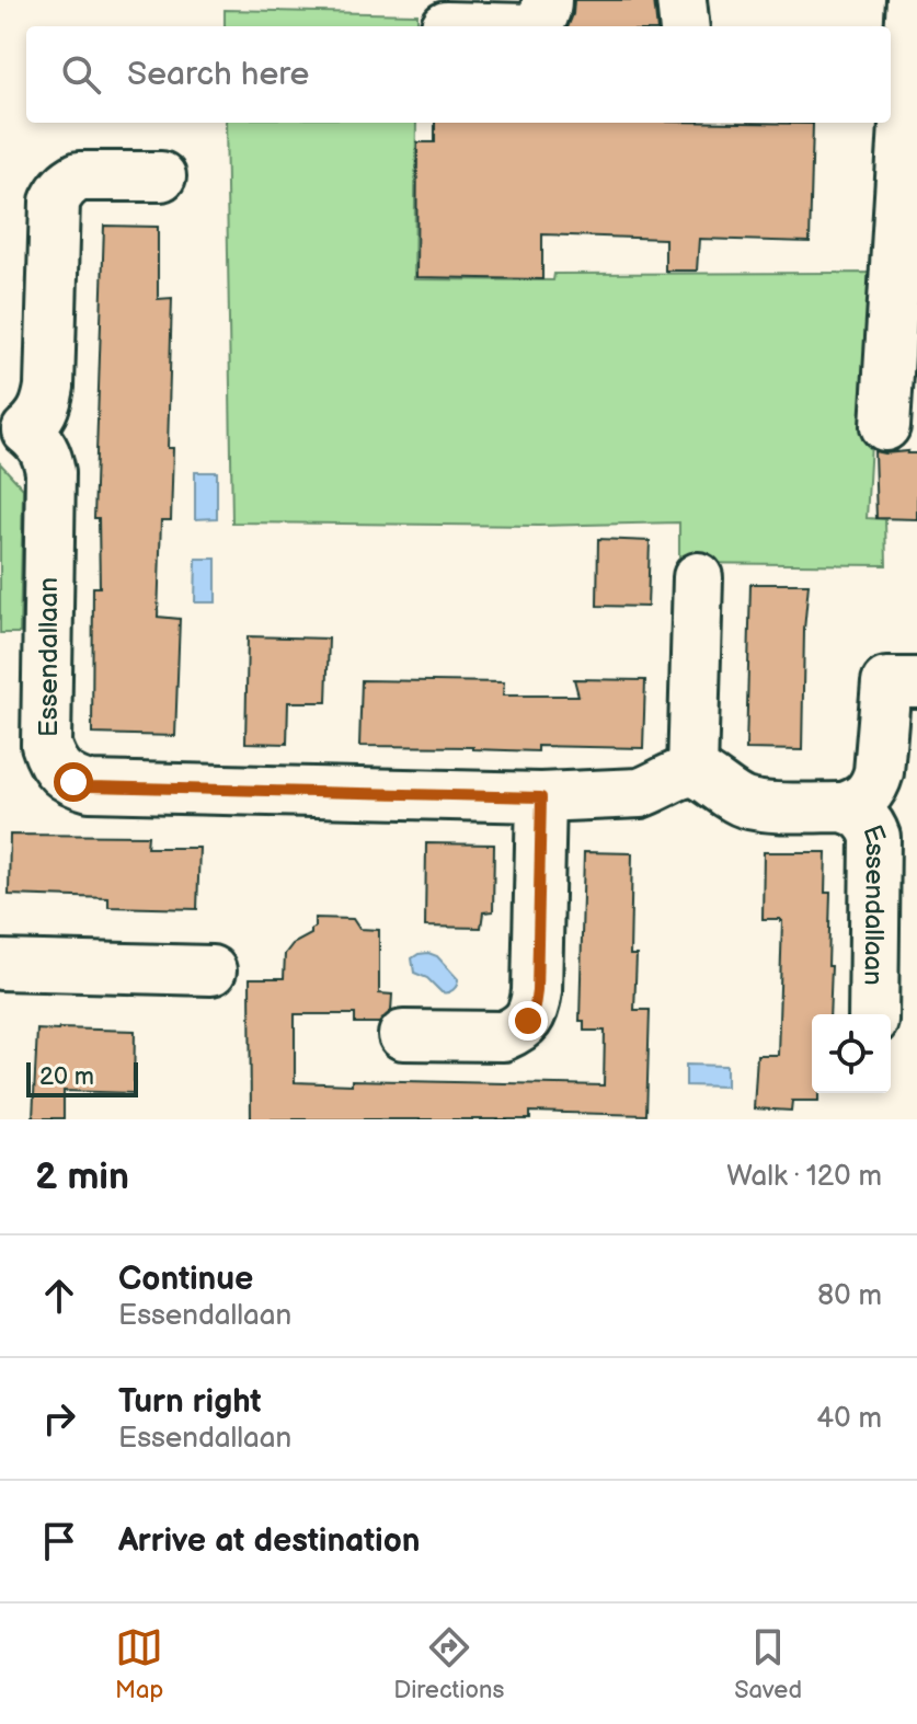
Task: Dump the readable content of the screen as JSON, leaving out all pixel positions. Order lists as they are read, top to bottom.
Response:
{
  "streets": {
    "street": ["Essendallaan"]
  },
  "scale_bar": "20 m",
  "page": {
    "search": "Search here",
    "scale": "20 m",
    "heading": ["2 min", "Walk · 120 m"],
    "list": [
      ["Continue", "Essendallaan", "80 m"],
      ["Turn right", "Essendallaan", "40 m"],
      "Arrive at destination"
    ],
    "nav": ["Map", "Directions", "Saved"]
  }
}
